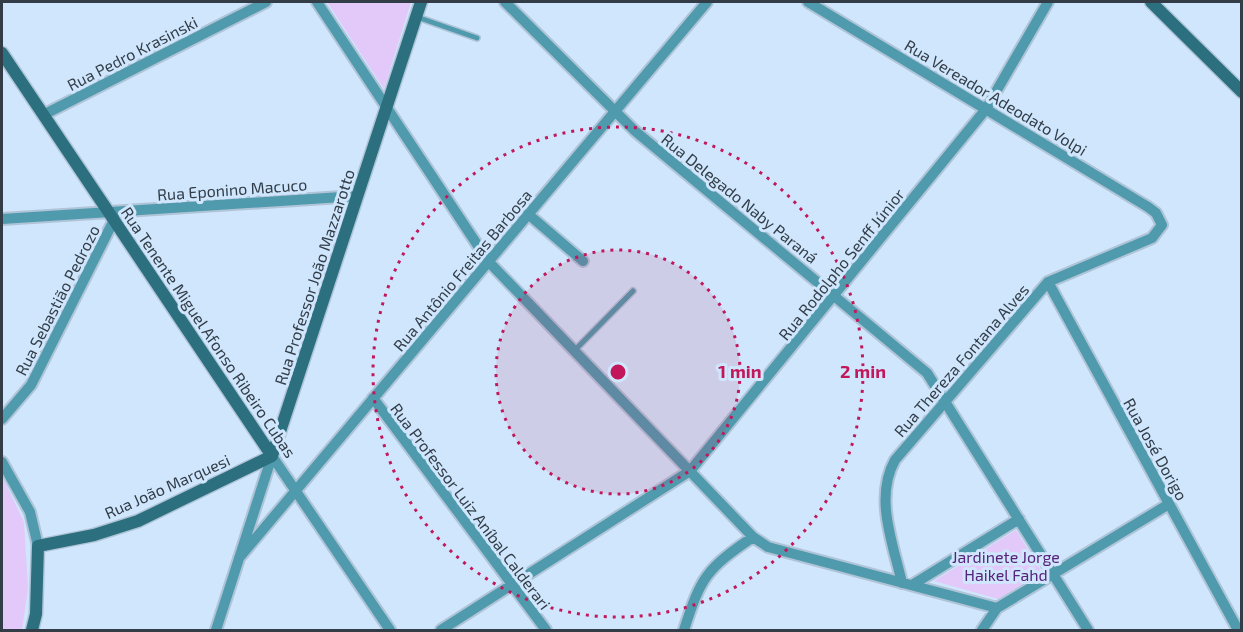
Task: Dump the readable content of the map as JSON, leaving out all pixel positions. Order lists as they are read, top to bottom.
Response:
{
  "streets": {
    "street": [
      "Rua Pedro Krasinski",
      "Rua Vereador Adeodato Volpi",
      "Rua Eponino Macuco",
      "Rua Delegado Naby Paraná",
      "Rua Rodolpho Senff Júnior",
      "Rua Antônio Freitas Barbosa",
      "Rua Professor João Mazzarotto",
      "Rua Sebastião Pedrozo",
      "Rua Tenente Miguel Afonso Ribeiro Cubas",
      "Rua Thereza Fontana Alves",
      "Rua José Dorigo",
      "Rua João Marquesi",
      "Rua Professor Luiz Aníbal Calderari"
    ]
  },
  "crossings": [
    ["Rua Pedro Krasinski", "Rua Tenente Miguel Afonso Ribeiro Cubas"],
    ["Rua Vereador Adeodato Volpi", "Rua Rodolpho Senff Júnior"],
    ["Rua Vereador Adeodato Volpi", "Rua Thereza Fontana Alves"],
    ["Rua Eponino Macuco", "Rua Professor João Mazzarotto"],
    ["Rua Eponino Macuco", "Rua Sebastião Pedrozo"],
    ["Rua Eponino Macuco", "Rua Tenente Miguel Afonso Ribeiro Cubas"],
    ["Rua Delegado Naby Paraná", "Rua Rodolpho Senff Júnior"],
    ["Rua Delegado Naby Paraná", "Rua Antônio Freitas Barbosa"],
    ["Rua Delegado Naby Paraná", "Rua Thereza Fontana Alves"],
    ["Rua Rodolpho Senff Júnior", "Rua Professor Luiz Aníbal Calderari"],
    ["Rua Antônio Freitas Barbosa", "Rua Professor João Mazzarotto"],
    ["Rua Antônio Freitas Barbosa", "Rua Tenente Miguel Afonso Ribeiro Cubas"],
    ["Rua Antônio Freitas Barbosa", "Rua Professor Luiz Aníbal Calderari"],
    ["Rua Professor João Mazzarotto", "Rua Tenente Miguel Afonso Ribeiro Cubas"],
    ["Rua Professor João Mazzarotto", "Rua João Marquesi"],
    ["Rua Sebastião Pedrozo", "Rua Tenente Miguel Afonso Ribeiro Cubas"],
    ["Rua Tenente Miguel Afonso Ribeiro Cubas", "Rua João Marquesi"],
    ["Rua Thereza Fontana Alves", "Rua José Dorigo"]
  ],
  "parks": ["Jardinete Jorge Haikel Fahd"],
  "rings": ["1 min", "2 min"]
}
